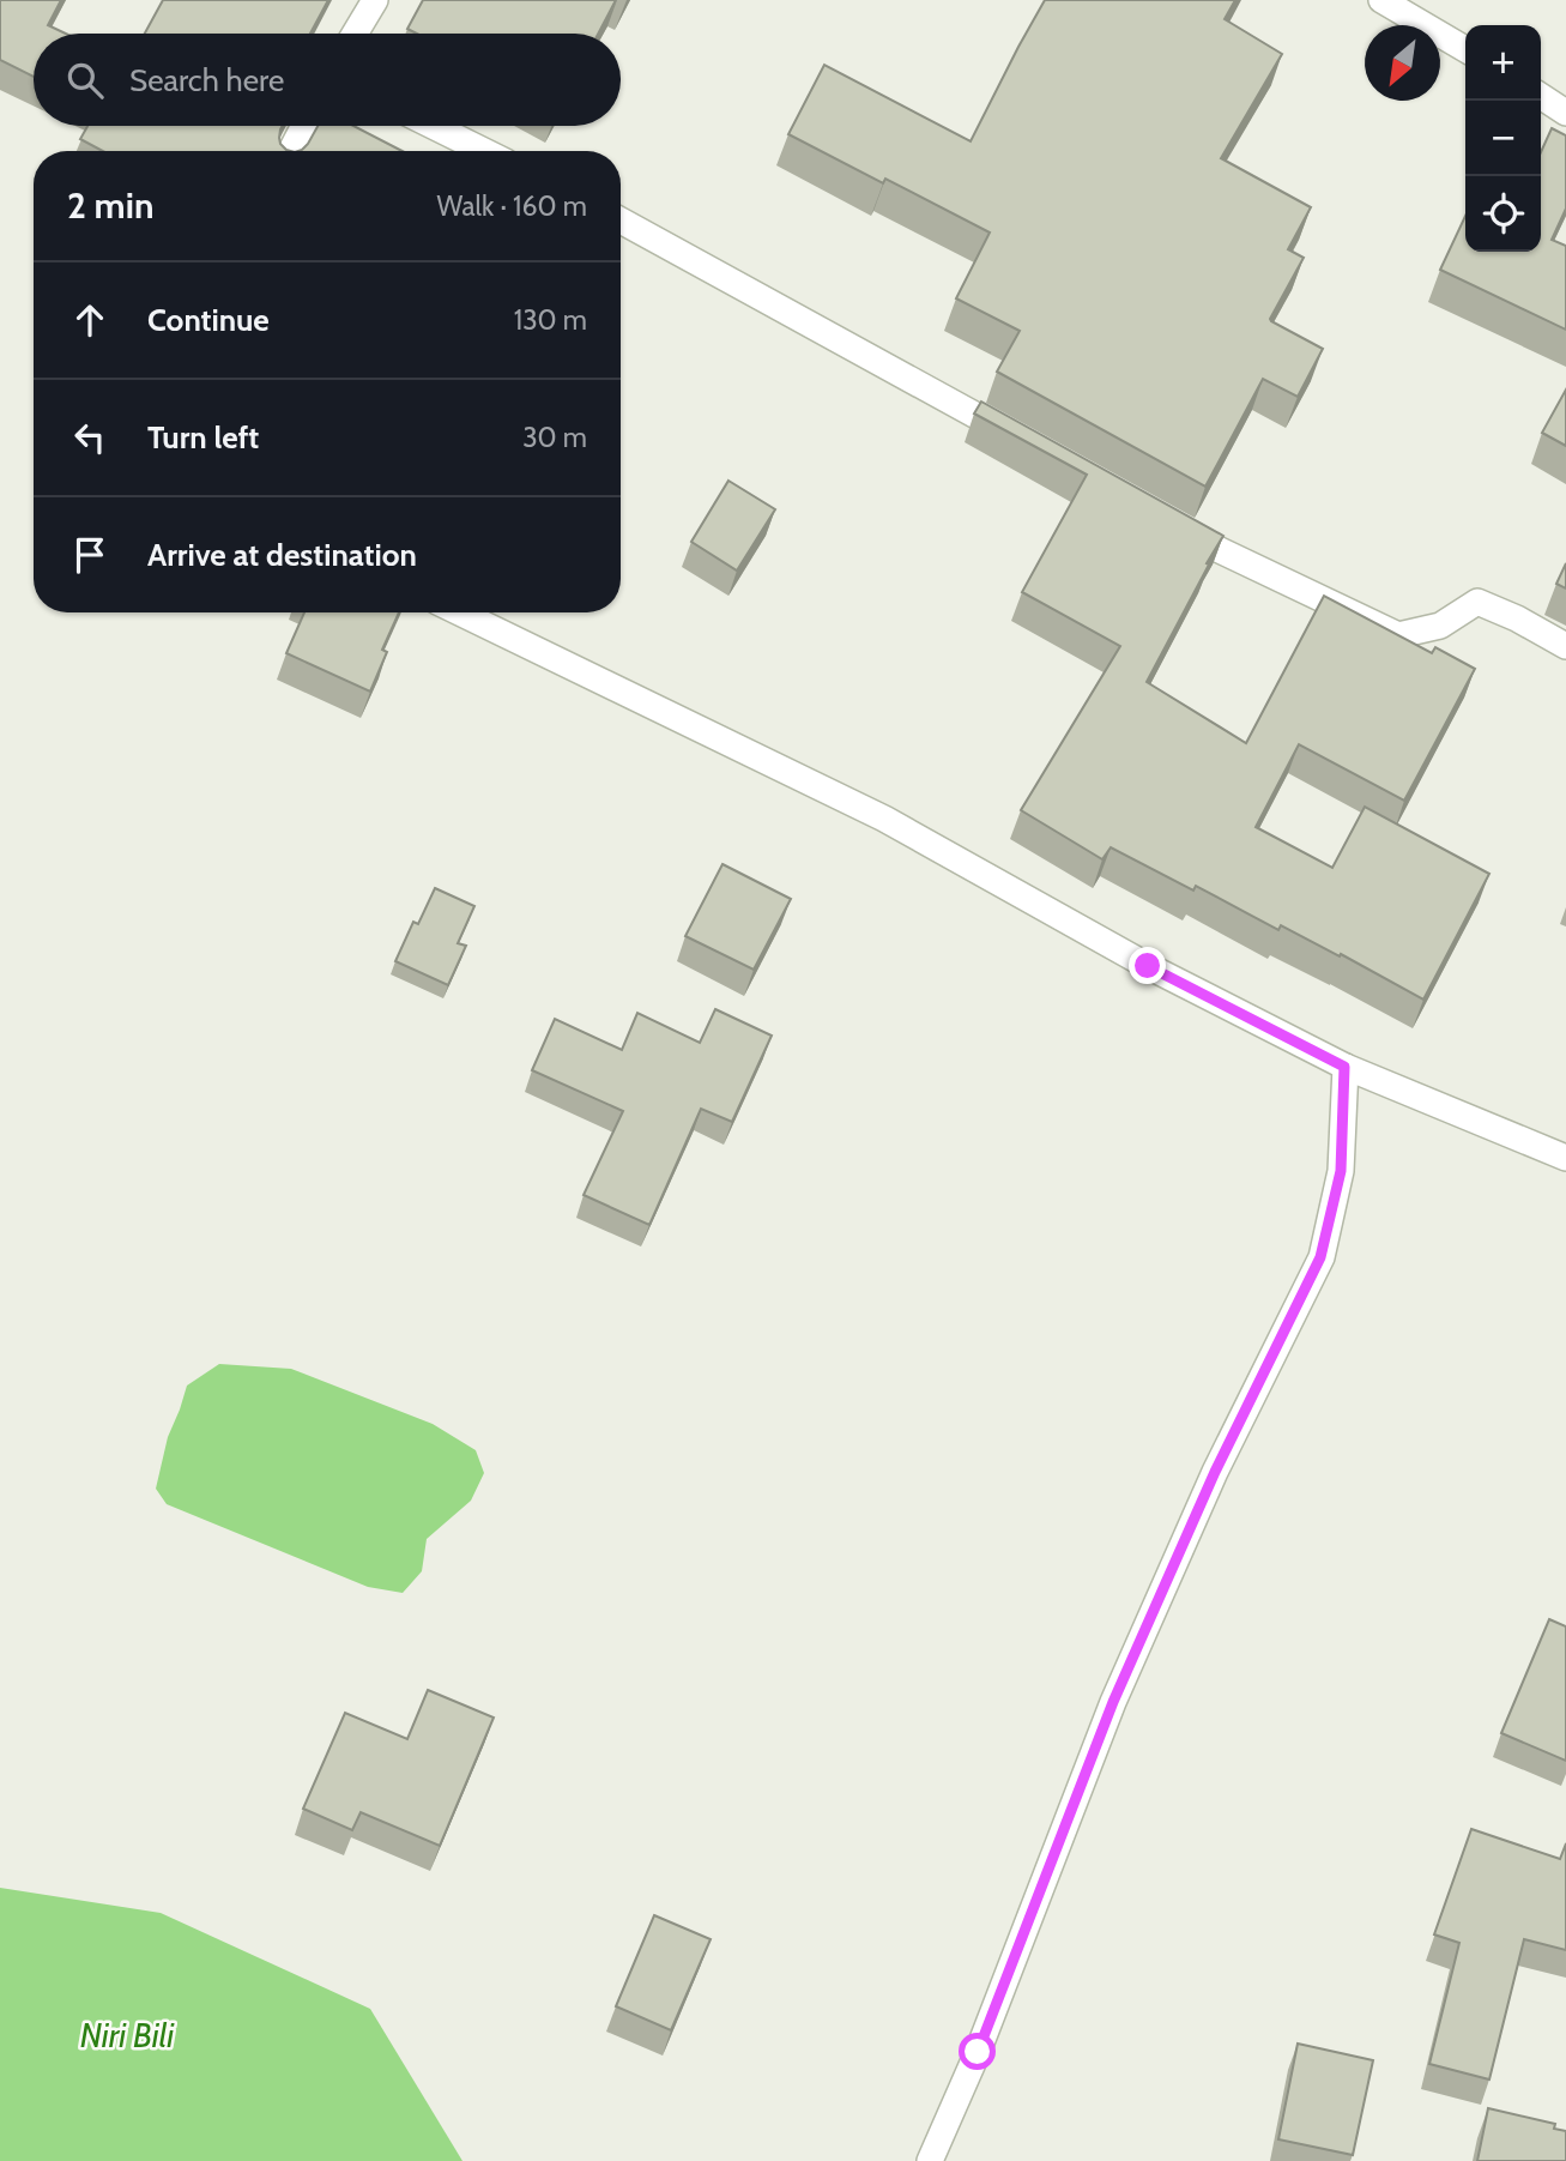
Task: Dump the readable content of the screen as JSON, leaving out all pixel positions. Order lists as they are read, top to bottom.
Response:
{
  "water": ["Niri Bili"],
  "north": "bottom left",
  "page": {
    "map_buttons": ["+", "−"],
    "search": "Search here",
    "heading": ["2 min", "Walk · 160 m"],
    "list": [
      ["Continue", "130 m"],
      ["Turn left", "30 m"],
      "Arrive at destination"
    ]
  }
}
